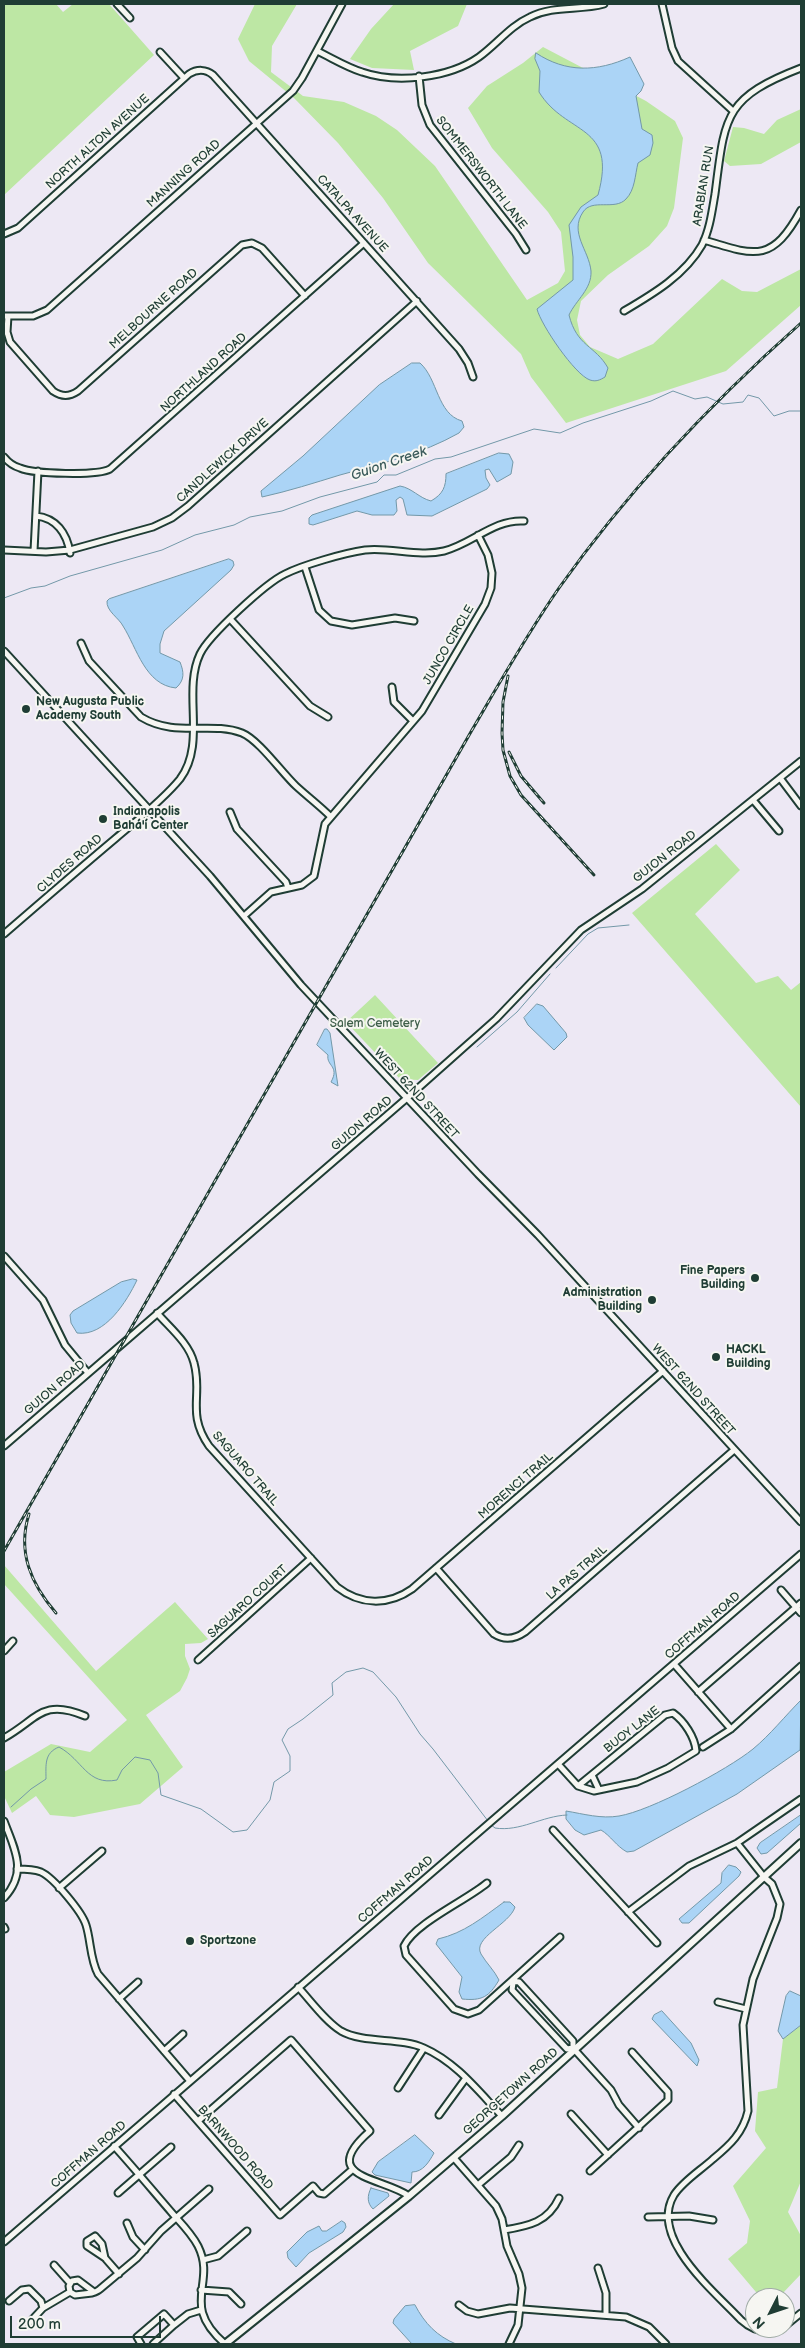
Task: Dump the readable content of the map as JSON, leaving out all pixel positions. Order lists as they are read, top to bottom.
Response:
{
  "streets": {
    "main road": ["GEORGETOWN ROAD"],
    "street": [
      "NORTH ALTON AVENUE",
      "SOMMERSWORTH LANE",
      "MANNING ROAD",
      "ARABIAN RUN",
      "CATALPA AVENUE",
      "MELBOURNE ROAD",
      "NORTHLAND ROAD",
      "CANDLEWICK DRIVE",
      "JUNCO CIRCLE",
      "GUION ROAD",
      "CLYDES ROAD",
      "WEST 62ND STREET",
      "SAGUARO TRAIL",
      "MORENCI TRAIL",
      "LA PAS TRAIL",
      "SAGUARO COURT",
      "COFFMAN ROAD",
      "BUOY LANE",
      "BARNWOOD ROAD"
    ]
  },
  "crossings": [
    ["NORTH ALTON AVENUE", "CATALPA AVENUE"],
    ["MANNING ROAD", "CATALPA AVENUE"],
    ["MANNING ROAD", "MELBOURNE ROAD"],
    ["CATALPA AVENUE", "NORTHLAND ROAD"],
    ["CATALPA AVENUE", "CANDLEWICK DRIVE"],
    ["MELBOURNE ROAD", "NORTHLAND ROAD"],
    ["JUNCO CIRCLE", "CLYDES ROAD"],
    ["GUION ROAD", "WEST 62ND STREET"],
    ["GUION ROAD", "SAGUARO TRAIL"],
    ["CLYDES ROAD", "WEST 62ND STREET"],
    ["WEST 62ND STREET", "MORENCI TRAIL"],
    ["WEST 62ND STREET", "LA PAS TRAIL"],
    ["SAGUARO TRAIL", "MORENCI TRAIL"],
    ["SAGUARO TRAIL", "SAGUARO COURT"],
    ["MORENCI TRAIL", "LA PAS TRAIL"],
    ["COFFMAN ROAD", "BARNWOOD ROAD"]
  ],
  "water": ["Guion Creek"],
  "parks": ["Salem Cemetery"],
  "places": [
    "New Augusta Public Academy South",
    "Indianapolis Bahá'í Center",
    "Fine Papers Building",
    "Administration Building",
    "HACKL Building",
    "Sportzone"
  ],
  "scale_bar": "200 m",
  "north": "bottom left"
}
